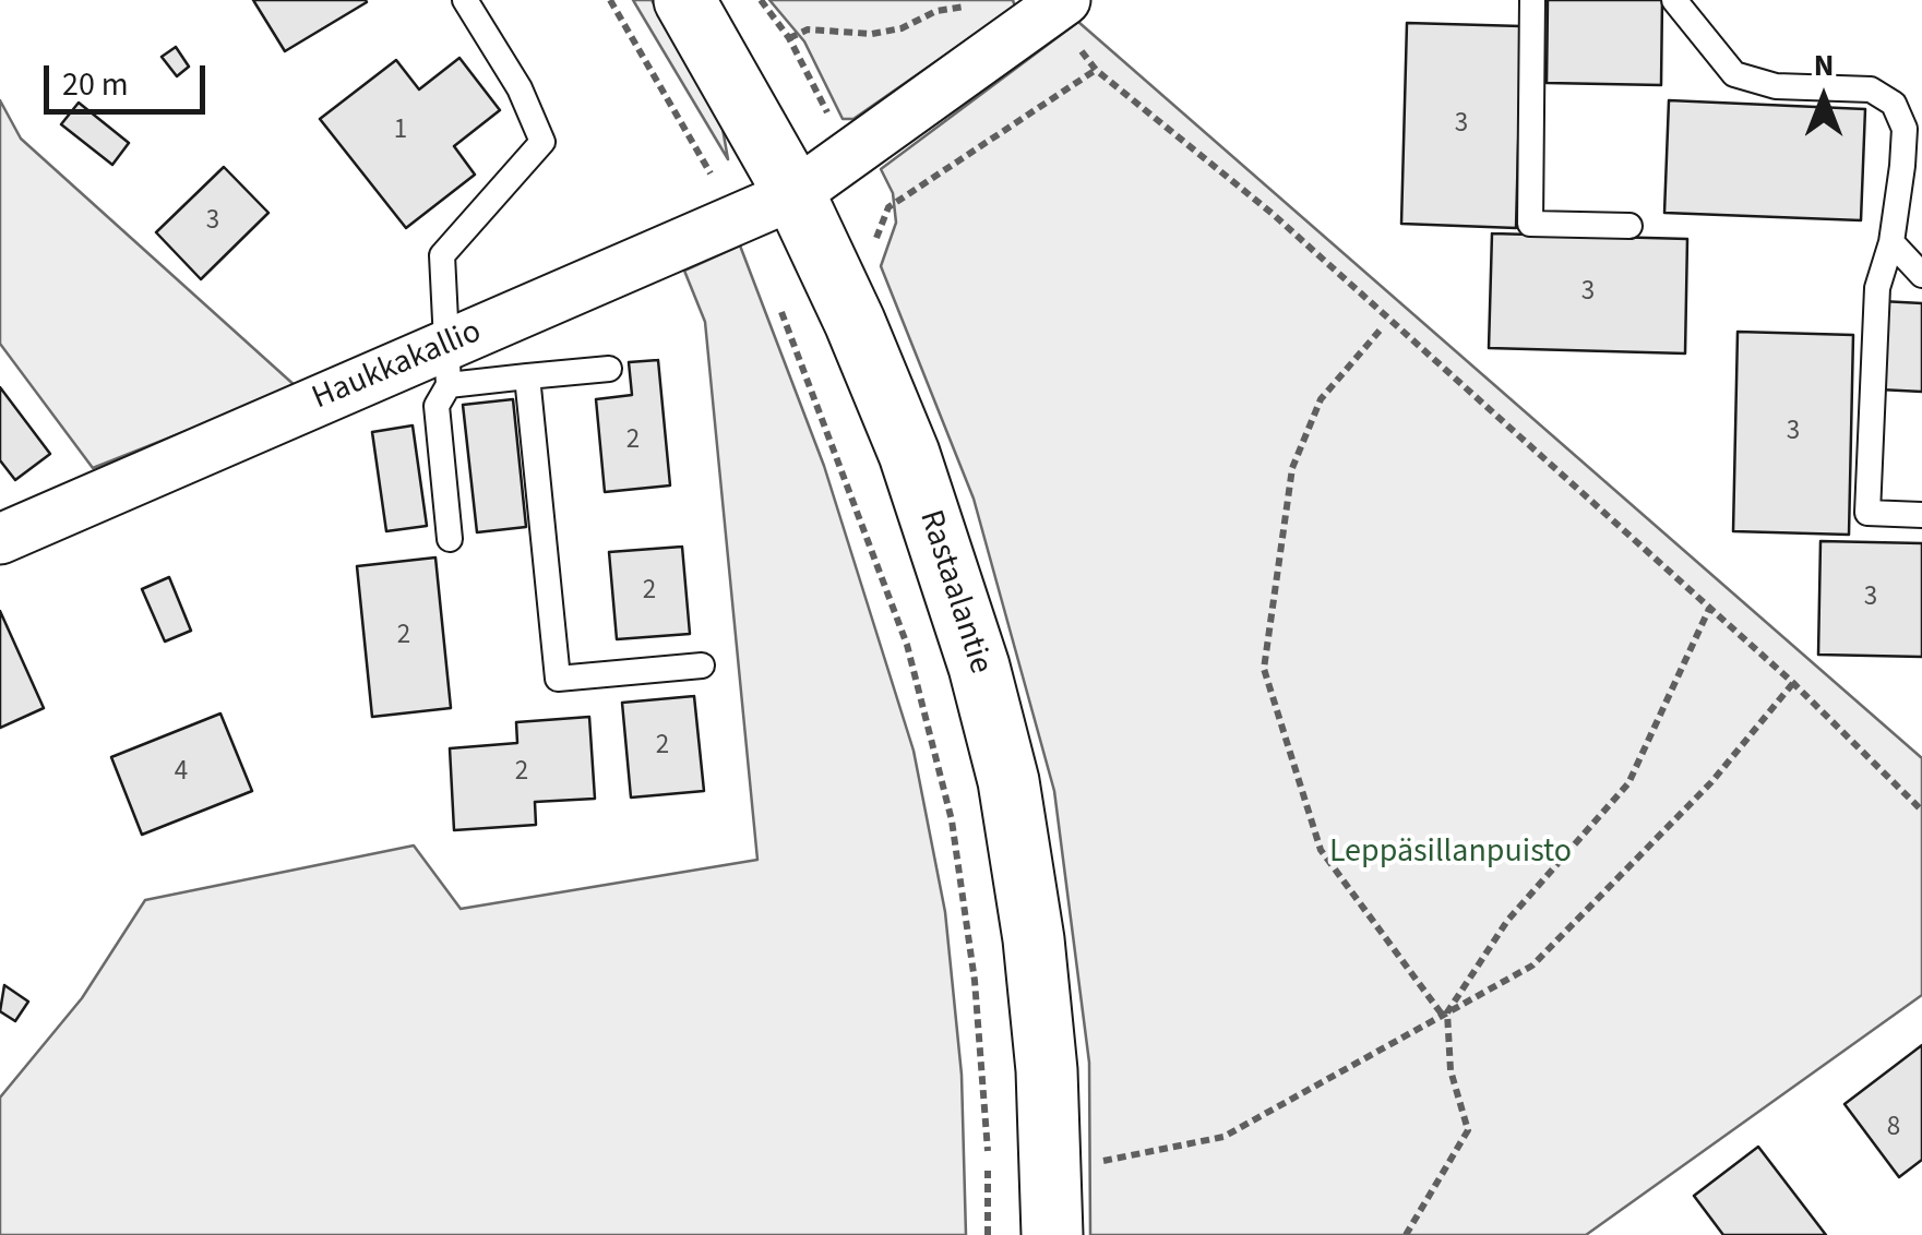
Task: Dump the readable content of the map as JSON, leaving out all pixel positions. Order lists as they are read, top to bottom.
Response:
{
  "streets": {
    "main road": ["Rastaalantie"],
    "street": ["Haukkakallio"]
  },
  "crossings": [
    ["Haukkakallio", "Rastaalantie"]
  ],
  "parks": ["Leppäsillanpuisto"],
  "house_numbers": [
    "3",
    "1",
    "3",
    "3",
    "3",
    "2",
    "2",
    "3",
    "2",
    "2",
    "4",
    "2",
    "8"
  ],
  "scale_bar": "20 m",
  "north": "top"
}
